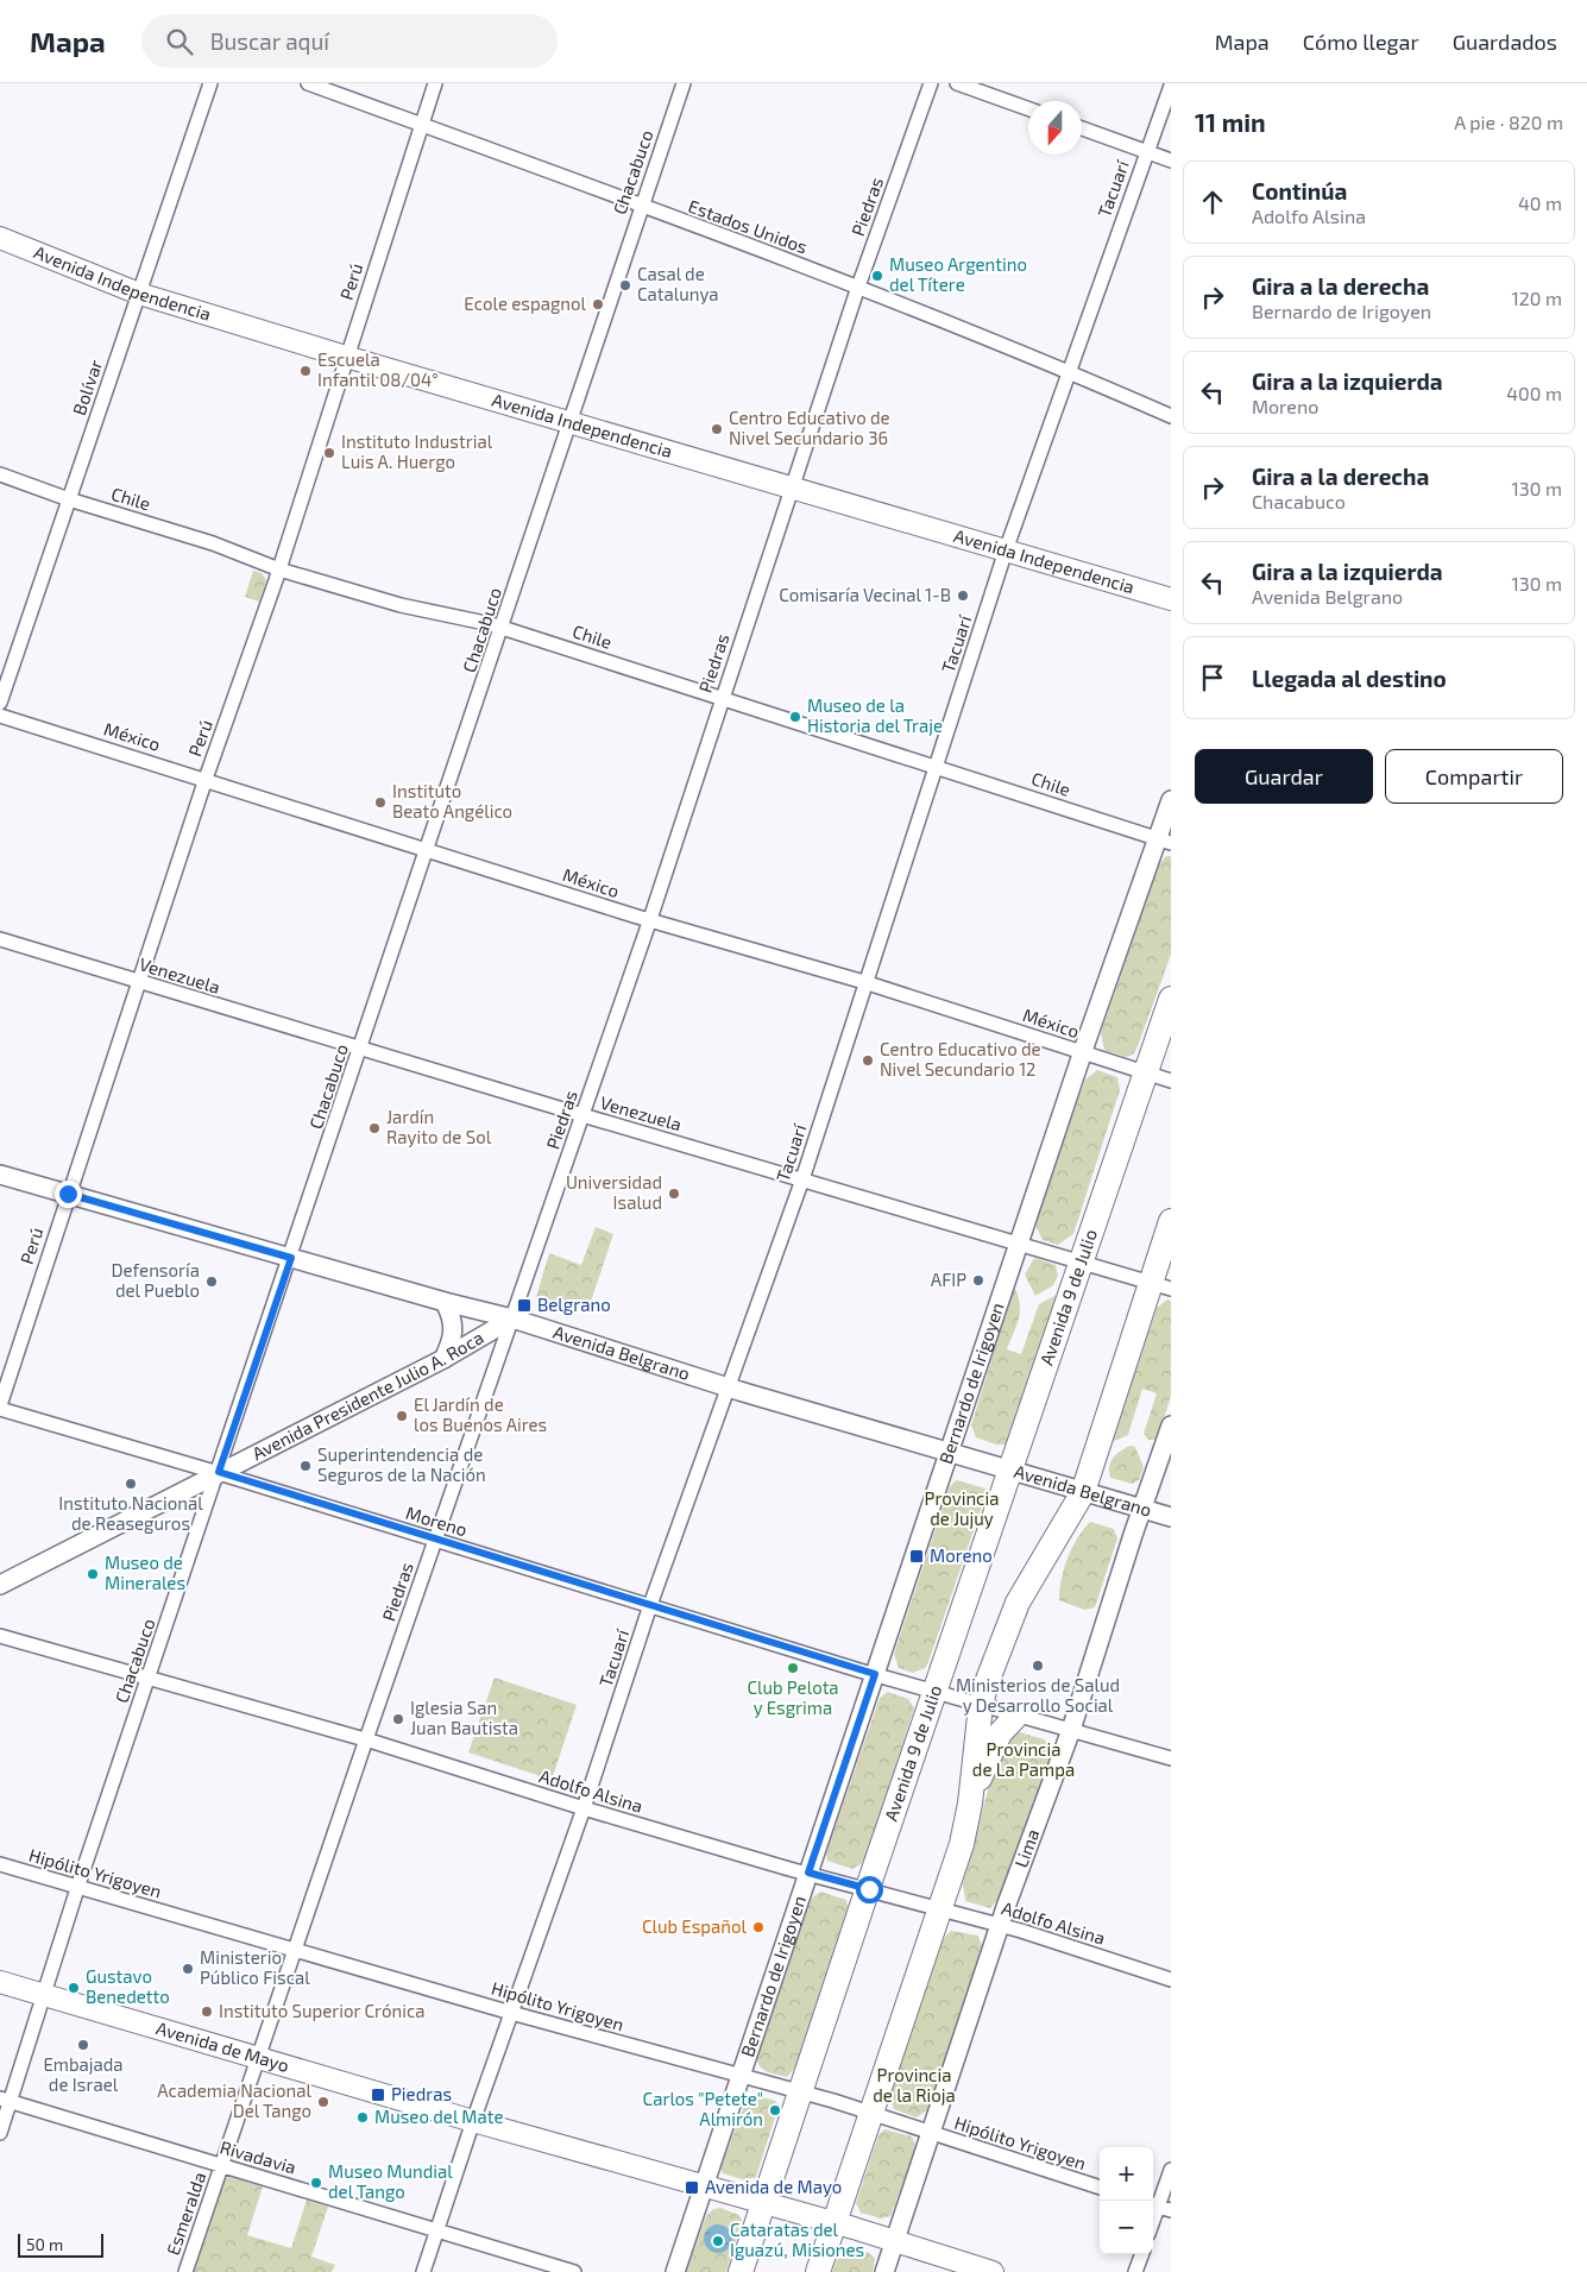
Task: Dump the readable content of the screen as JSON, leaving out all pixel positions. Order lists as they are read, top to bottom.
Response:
{
  "streets": {
    "highway": ["Avenida 9 de Julio"],
    "main road": ["Avenida Independencia", "Avenida de Mayo"],
    "street": [
      "Chacabuco",
      "Tacuarí",
      "Piedras",
      "Estados Unidos",
      "Perú",
      "Bolívar",
      "Chile",
      "México",
      "Venezuela",
      "Avenida Belgrano",
      "Bernardo de Irigoyen",
      "Avenida Presidente Julio A. Roca",
      "Moreno",
      "Adolfo Alsina",
      "Lima",
      "Hipólito Yrigoyen",
      "Rivadavia",
      "Esmeralda"
    ]
  },
  "crossings": [
    ["Chacabuco", "Estados Unidos"],
    ["Chacabuco", "Avenida Independencia"],
    ["Chacabuco", "Chile"],
    ["Chacabuco", "México"],
    ["Chacabuco", "Venezuela"],
    ["Chacabuco", "Avenida Belgrano"],
    ["Chacabuco", "Avenida Presidente Julio A. Roca"],
    ["Chacabuco", "Moreno"],
    ["Chacabuco", "Adolfo Alsina"],
    ["Chacabuco", "Hipólito Yrigoyen"],
    ["Chacabuco", "Avenida de Mayo"],
    ["Chacabuco", "Rivadavia"],
    ["Tacuarí", "Estados Unidos"],
    ["Tacuarí", "Avenida Independencia"],
    ["Tacuarí", "Chile"],
    ["Tacuarí", "México"],
    ["Tacuarí", "Venezuela"],
    ["Tacuarí", "Avenida Belgrano"],
    ["Tacuarí", "Moreno"],
    ["Tacuarí", "Adolfo Alsina"],
    ["Tacuarí", "Hipólito Yrigoyen"],
    ["Tacuarí", "Avenida de Mayo"],
    ["Tacuarí", "Rivadavia"],
    ["Piedras", "Estados Unidos"],
    ["Piedras", "Avenida Independencia"],
    ["Piedras", "Chile"],
    ["Piedras", "México"],
    ["Piedras", "Venezuela"],
    ["Piedras", "Avenida Belgrano"],
    ["Piedras", "Avenida Presidente Julio A. Roca"],
    ["Piedras", "Moreno"],
    ["Piedras", "Adolfo Alsina"],
    ["Piedras", "Hipólito Yrigoyen"],
    ["Piedras", "Avenida de Mayo"],
    ["Piedras", "Rivadavia"],
    ["Piedras", "Esmeralda"],
    ["Estados Unidos", "Perú"],
    ["Perú", "Avenida Independencia"],
    ["Perú", "Chile"],
    ["Perú", "México"],
    ["Perú", "Venezuela"],
    ["Perú", "Avenida Belgrano"],
    ["Perú", "Moreno"],
    ["Avenida Independencia", "Bolívar"],
    ["Bolívar", "Chile"],
    ["Chile", "Bernardo de Irigoyen"],
    ["México", "Avenida 9 de Julio"],
    ["México", "Bernardo de Irigoyen"],
    ["Venezuela", "Avenida 9 de Julio"],
    ["Venezuela", "Bernardo de Irigoyen"],
    ["Avenida 9 de Julio", "Avenida Belgrano"],
    ["Avenida 9 de Julio", "Moreno"],
    ["Avenida 9 de Julio", "Adolfo Alsina"],
    ["Avenida 9 de Julio", "Hipólito Yrigoyen"],
    ["Avenida 9 de Julio", "Avenida de Mayo"],
    ["Avenida Belgrano", "Bernardo de Irigoyen"],
    ["Avenida Belgrano", "Avenida Presidente Julio A. Roca"],
    ["Avenida Belgrano", "Lima"],
    ["Bernardo de Irigoyen", "Moreno"],
    ["Bernardo de Irigoyen", "Adolfo Alsina"],
    ["Bernardo de Irigoyen", "Hipólito Yrigoyen"],
    ["Bernardo de Irigoyen", "Avenida de Mayo"],
    ["Avenida Presidente Julio A. Roca", "Moreno"],
    ["Moreno", "Lima"],
    ["Adolfo Alsina", "Lima"],
    ["Lima", "Hipólito Yrigoyen"],
    ["Lima", "Avenida de Mayo"],
    ["Rivadavia", "Esmeralda"]
  ],
  "parks": ["Provincia de Jujuy", "Provincia de La Pampa", "Provincia de la Rioja"],
  "places": {
    "other": [
      "Museo Argentino del Títere",
      "Casal de Catalunya",
      "Ecole espagnol",
      "Escuela Infantil 08/04°",
      "Centro Educativo de Nivel Secundario 36",
      "Instituto Industrial Luis A. Huergo",
      "Comisaría Vecinal 1-B",
      "Museo de la Historia del Traje",
      "Instituto Beato Angélico",
      "Centro Educativo de Nivel Secundario 12",
      "Jardín Rayito de Sol",
      "Universidad Isalud",
      "AFIP",
      "Defensoría del Pueblo",
      "El Jardín de los Buenos Aires",
      "Superintendencia de Seguros de la Nación",
      "Instituto Nacional de Reaseguros",
      "Museo de Minerales",
      "Ministerios de Salud y Desarrollo Social",
      "Club Pelota y Esgrima",
      "Iglesia San Juan Bautista",
      "Club Español",
      "Ministerio Público Fiscal",
      "Gustavo Benedetto",
      "Instituto Superior Crónica",
      "Embajada de Israel",
      "Academia Nacional Del Tango",
      "Carlos \"Petete\" Almirón",
      "Museo del Mate",
      "Museo Mundial del Tango",
      "Cataratas del Iguazú, Misiones"
    ],
    "transit": [
      "Belgrano",
      "Moreno",
      "Piedras",
      "Avenida de Mayo"
    ]
  },
  "scale_bar": "50 m",
  "north": "bottom",
  "page": {
    "header": "Mapa",
    "search": "Buscar aquí",
    "nav": ["Mapa", "Cómo llegar", "Guardados"],
    "heading": ["11 min", "A pie · 820 m"],
    "list": [
      ["Continúa", "Adolfo Alsina", "40 m"],
      ["Gira a la derecha", "Bernardo de Irigoyen", "120 m"],
      ["Gira a la izquierda", "Moreno", "400 m"],
      ["Gira a la derecha", "Chacabuco", "130 m"],
      ["Gira a la izquierda", "Avenida Belgrano", "130 m"],
      "Llegada al destino"
    ],
    "buttons": ["Guardar", "Compartir"],
    "map_buttons": ["+", "−"],
    "scale": "50 m"
  }
}
